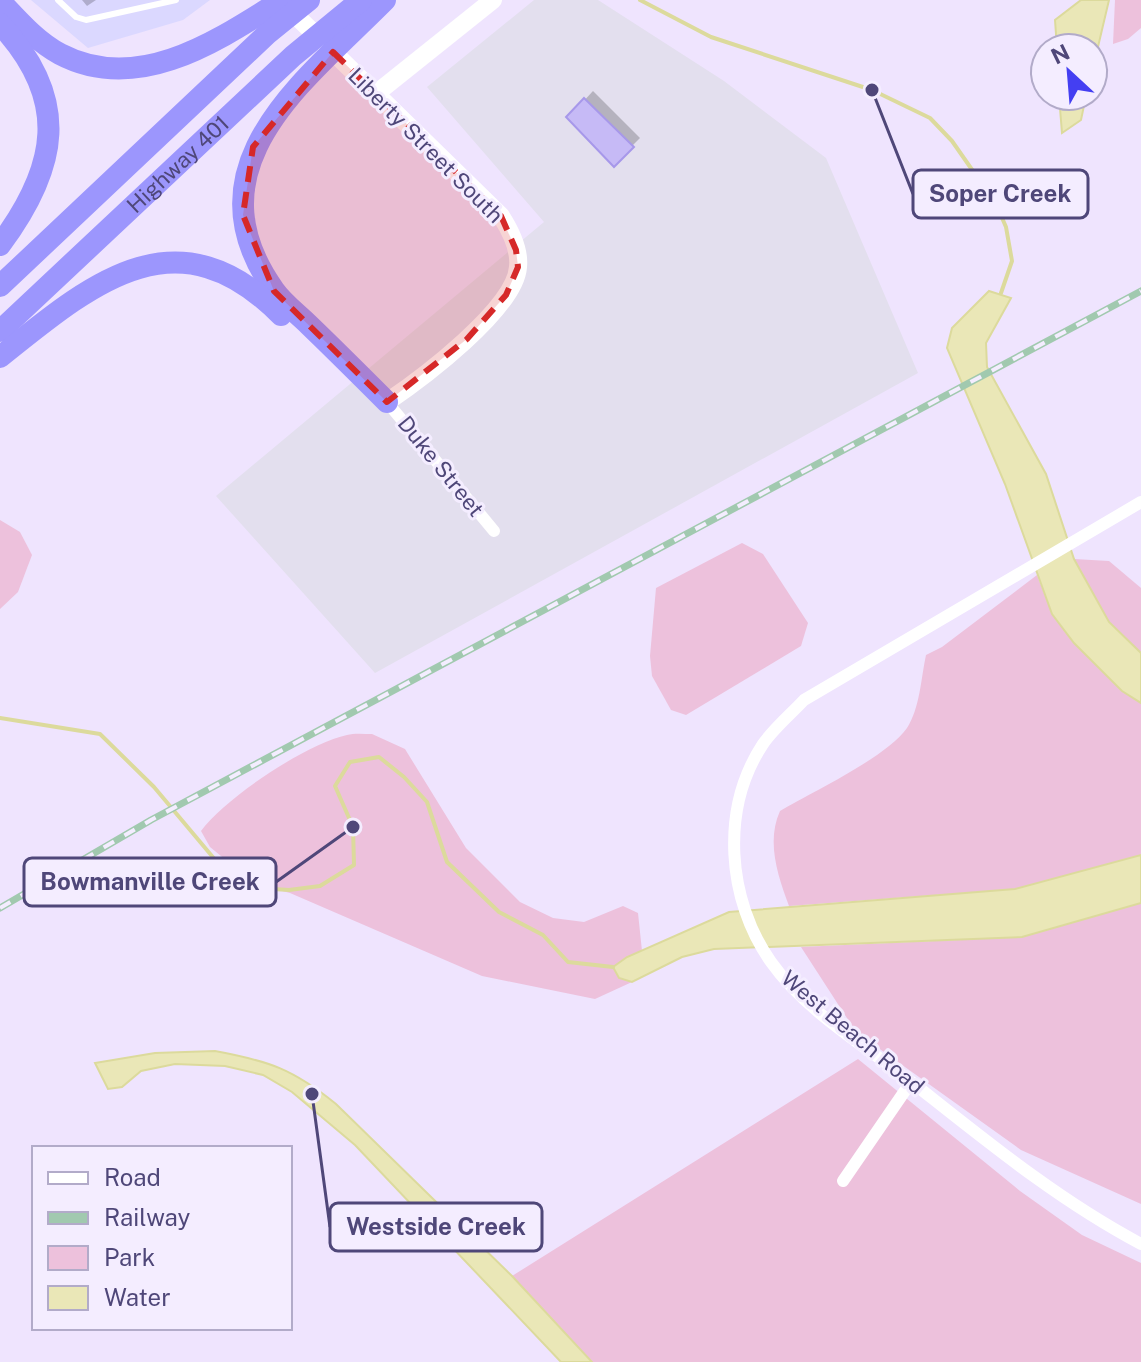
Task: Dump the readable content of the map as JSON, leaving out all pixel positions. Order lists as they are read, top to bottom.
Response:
{
  "streets": {
    "highway": ["Highway 401"],
    "main road": ["Liberty Street South"],
    "street": ["Duke Street", "West Beach Road"]
  },
  "crossings": [
    ["Liberty Street South", "Duke Street"]
  ],
  "places": ["Soper Creek", "Bowmanville Creek", "Westside Creek"],
  "legend": [
    "Road",
    "Railway",
    "Park",
    "Water"
  ],
  "north": "top left"
}
